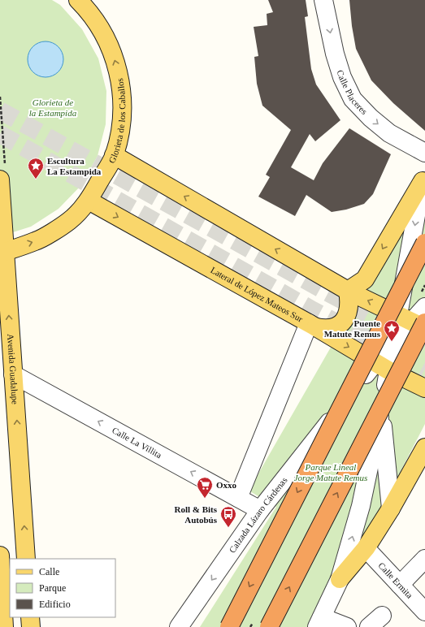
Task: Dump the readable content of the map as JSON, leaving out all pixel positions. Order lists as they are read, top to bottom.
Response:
{
  "streets": {
    "highway": ["Calzada Lázaro Cárdenas"],
    "main road": ["Glorieta de los Caballos", "Lateral de López Mateos Sur", "Avenida Guadalupe"],
    "street": ["Calle Placeres", "Calle La Villita", "Calle Ermita"]
  },
  "crossings": [
    ["Glorieta de los Caballos", "Lateral de López Mateos Sur"],
    ["Glorieta de los Caballos", "Avenida Guadalupe"],
    ["Lateral de López Mateos Sur", "Calzada Lázaro Cárdenas"],
    ["Avenida Guadalupe", "Calle La Villita"],
    ["Calle La Villita", "Calzada Lázaro Cárdenas"]
  ],
  "one_way": ["Calle Placeres", "Avenida Guadalupe", "Calle La Villita"],
  "parks": ["Glorieta de la Estampida", "Parque Lineal Jorge Matute Remus"],
  "places": {
    "place": ["Escultura La Estampida", "Puente Matute Remus"],
    "supermarket": ["Oxxo"],
    "bus stop": ["Roll & Bits Autobús"]
  },
  "legend": ["Calle", "Parque", "Edificio"]
}
